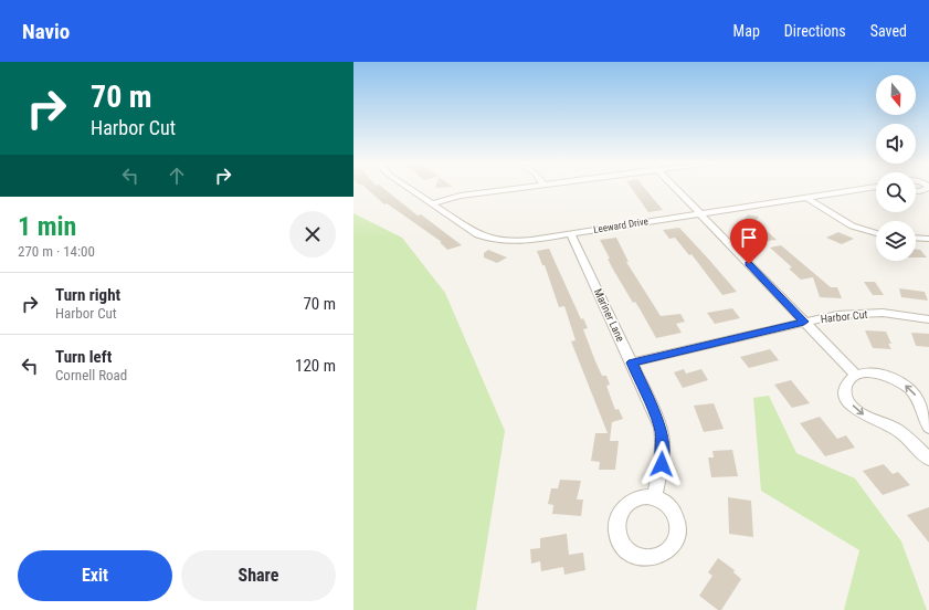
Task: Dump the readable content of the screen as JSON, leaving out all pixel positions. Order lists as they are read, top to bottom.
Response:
{
  "streets": {
    "street": ["Leeward Drive", "Mariner Lane", "Harbor Cut"]
  },
  "crossings": [
    ["Leeward Drive", "Mariner Lane"],
    ["Mariner Lane", "Harbor Cut"]
  ],
  "north": "bottom",
  "page": {
    "header": "Navio",
    "nav": ["Map", "Directions", "Saved"],
    "turn": ["70 m", "Harbor Cut"],
    "heading": ["1 min", "270 m · 14:00"],
    "list": [
      {
        "name": "Turn right",
        "note": "Harbor Cut",
        "value": "70 m"
      },
      {
        "name": "Turn left",
        "note": "Cornell Road",
        "value": "120 m"
      }
    ],
    "buttons": ["Exit", "Share"]
  }
}
